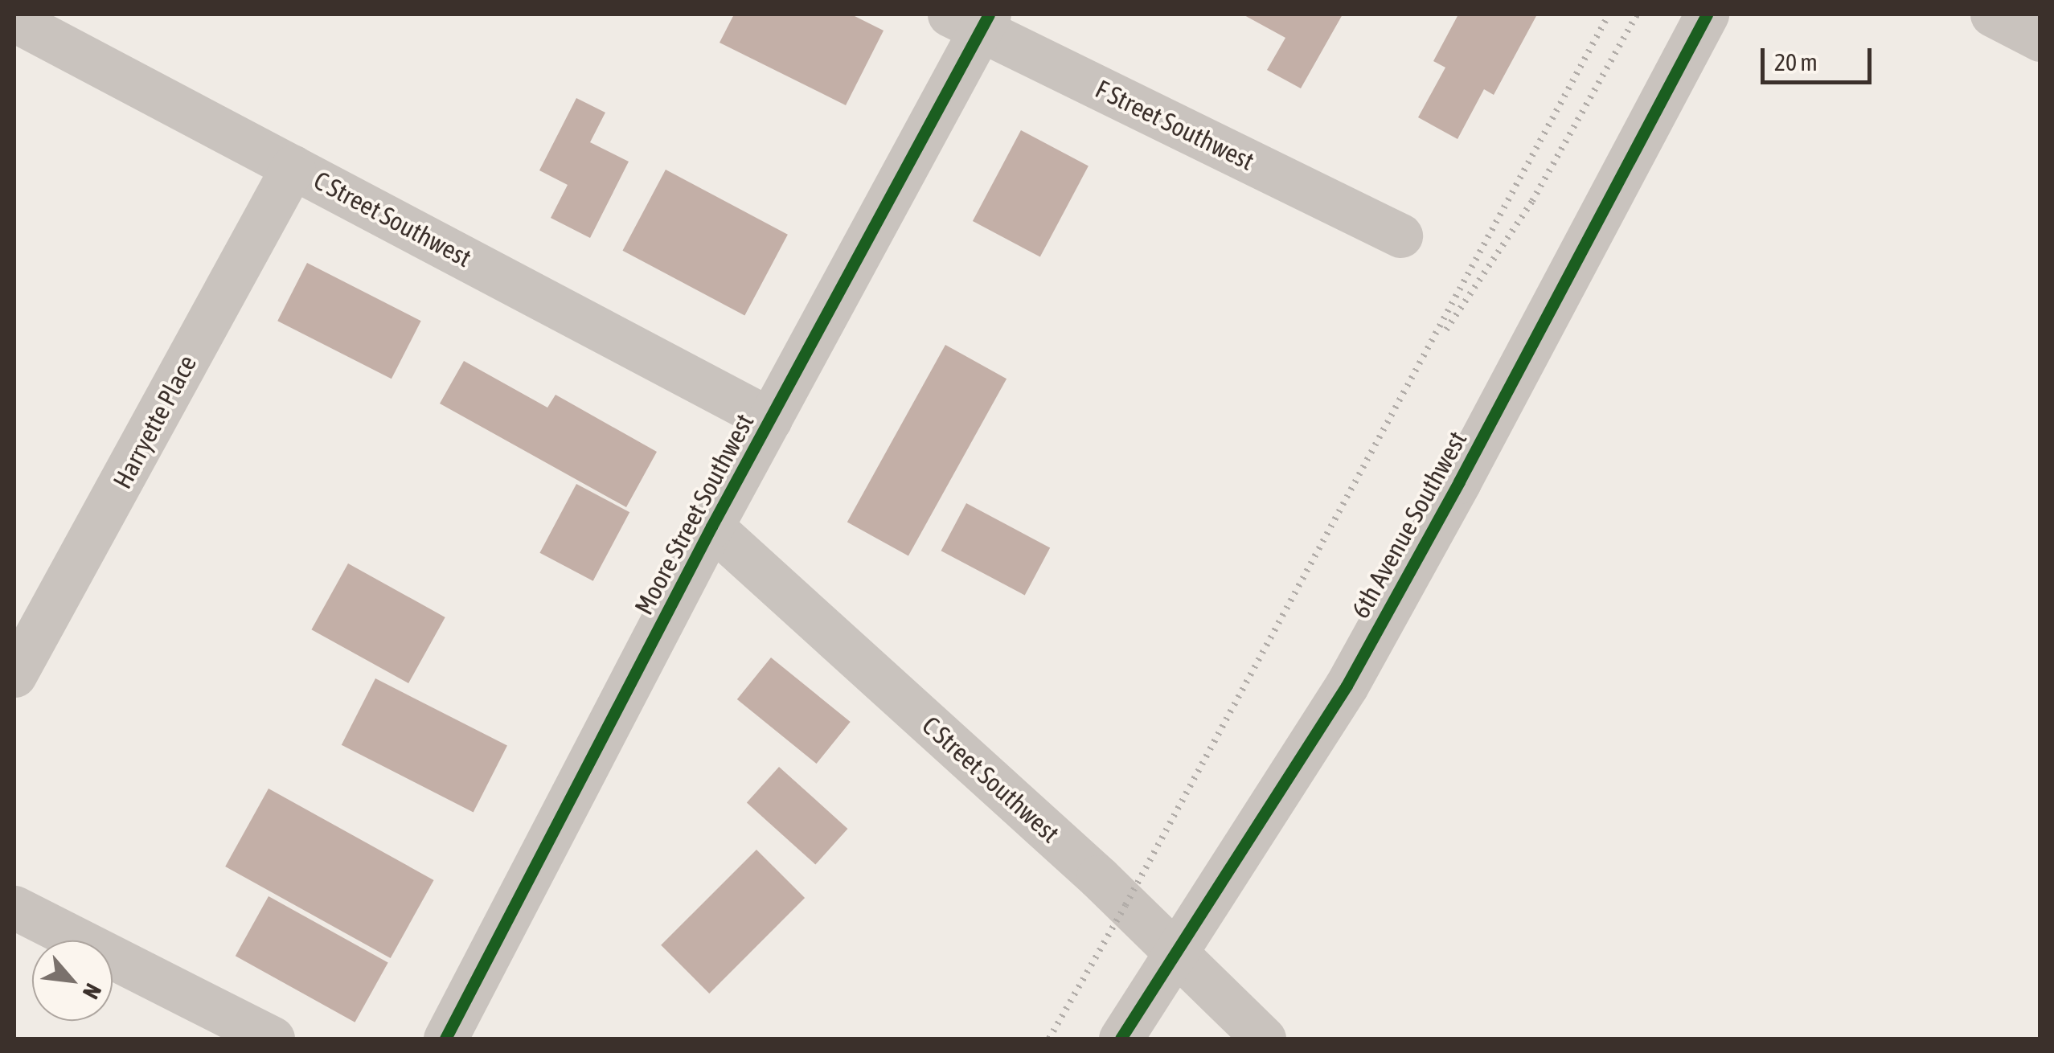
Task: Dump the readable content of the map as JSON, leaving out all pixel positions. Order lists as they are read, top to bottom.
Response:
{
  "streets": {
    "street": [
      "F Street Southwest",
      "C Street Southwest",
      "Harryette Place",
      "Moore Street Southwest",
      "6th Avenue Southwest"
    ]
  },
  "crossings": [
    ["F Street Southwest", "Moore Street Southwest"],
    ["C Street Southwest", "Harryette Place"],
    ["C Street Southwest", "Moore Street Southwest"],
    ["C Street Southwest", "6th Avenue Southwest"]
  ],
  "scale_bar": "20 m",
  "north": "bottom right"
}
